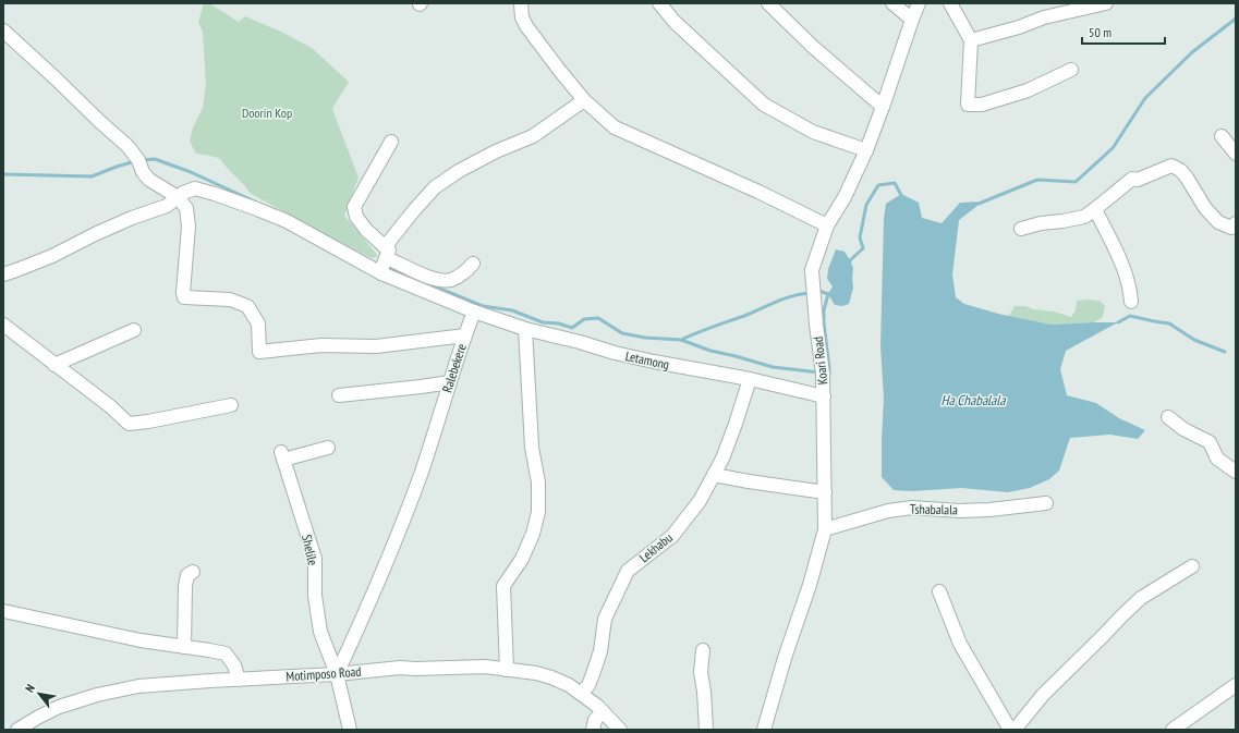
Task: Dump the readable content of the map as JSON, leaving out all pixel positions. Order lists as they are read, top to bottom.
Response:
{
  "streets": {
    "street": [
      "Letamong",
      "Koari Road",
      "Ralebekere",
      "Tshabalala",
      "Lekhabu",
      "Shelile",
      "Motimposo Road"
    ]
  },
  "crossings": [
    ["Letamong", "Koari Road"],
    ["Letamong", "Ralebekere"],
    ["Letamong", "Lekhabu"],
    ["Koari Road", "Tshabalala"],
    ["Ralebekere", "Shelile"],
    ["Ralebekere", "Motimposo Road"],
    ["Lekhabu", "Motimposo Road"],
    ["Shelile", "Motimposo Road"]
  ],
  "water": ["Ha Chabalala"],
  "parks": ["Doorin Kop"],
  "scale_bar": "50 m",
  "north": "top left"
}
